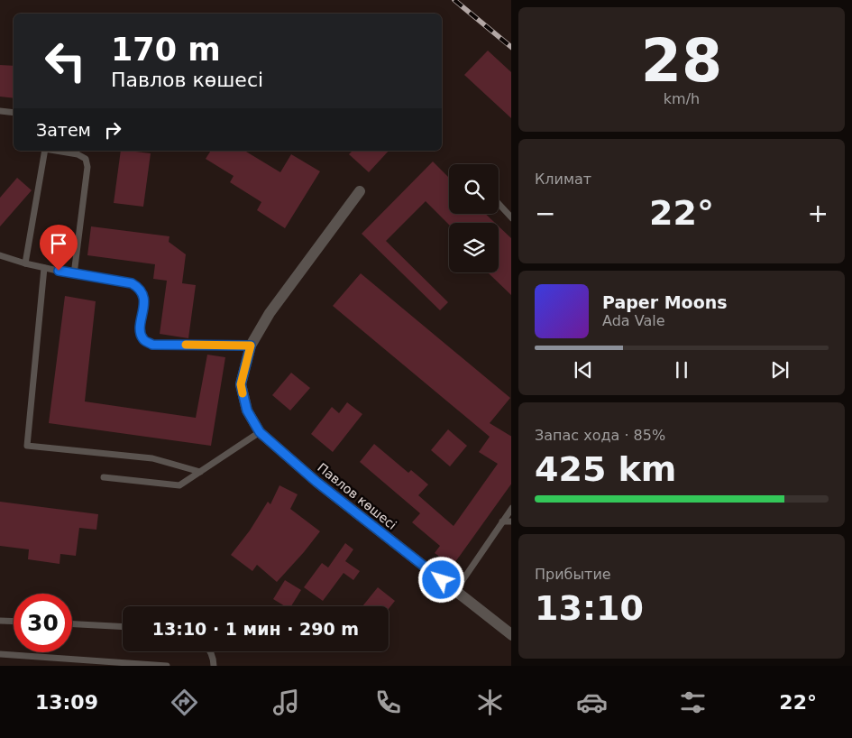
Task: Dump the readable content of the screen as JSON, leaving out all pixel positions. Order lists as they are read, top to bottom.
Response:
{
  "streets": {
    "street": ["Павлов көшесі"]
  },
  "page": {
    "tile": [
      ["28", "km/h"],
      "Климат",
      ["Запас хода · 85%", "425 km"],
      ["Прибытие", "13:10"]
    ],
    "turn": ["170 m", "Павлов көшесі"],
    "then": "Затем",
    "heat": ["−", "22°", "+"],
    "song": ["Paper Moons", "Ada Vale"],
    "limit": "30",
    "trip": "13:10 · 1 мин · 290 m",
    "tabs": ["13:09", "22°"]
  }
}
